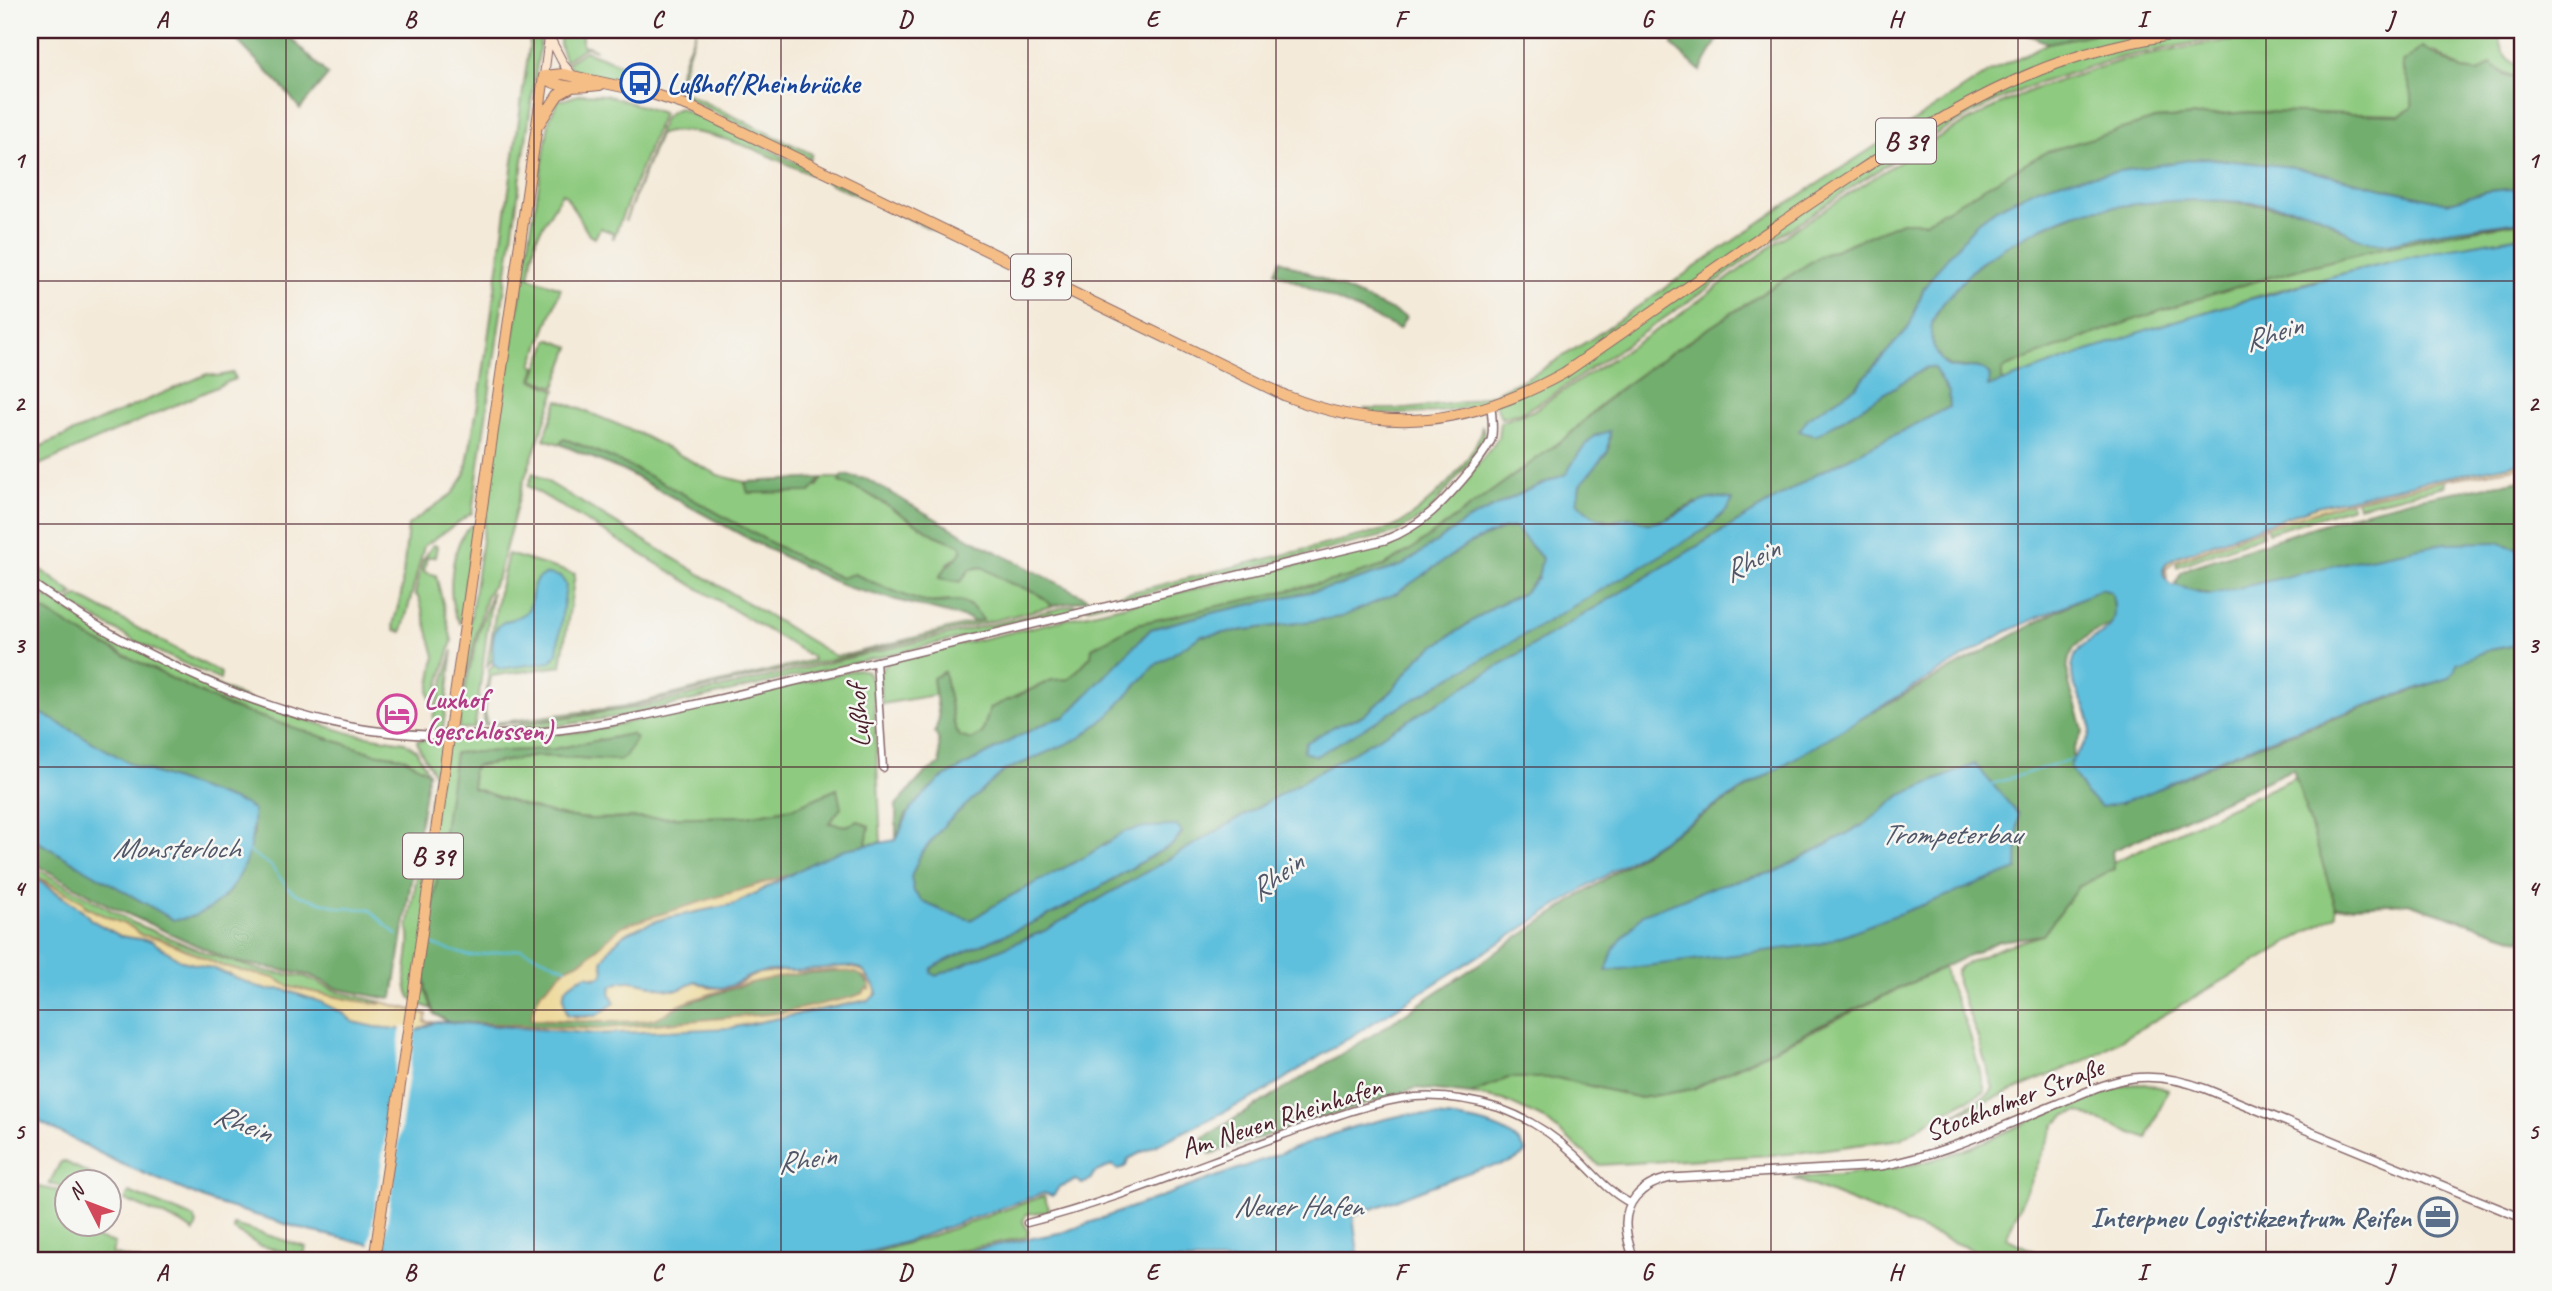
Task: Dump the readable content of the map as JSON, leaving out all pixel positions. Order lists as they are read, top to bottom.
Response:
{
  "streets": {
    "main road": ["B 39"],
    "street": ["Lußhof", "Stockholmer Straße", "Am Neuen Rheinhafen"]
  },
  "crossings": [
    ["Stockholmer Straße", "Am Neuen Rheinhafen"]
  ],
  "water": [
    "Rhein",
    "Trompeterbau",
    "Monsterloch",
    "Neuer Hafen"
  ],
  "places": {
    "bus stop": ["Lußhof/Rheinbrücke"],
    "hotel": ["Luxhof (geschlossen)"],
    "office": ["Interpneu Logistikzentrum Reifen"]
  },
  "north": "top left",
  "grid": {
    "columns": [
      "A",
      "B",
      "C",
      "D",
      "E",
      "F",
      "G",
      "H",
      "I",
      "J"
    ],
    "rows": [
      "1",
      "2",
      "3",
      "4",
      "5"
    ]
  }
}
